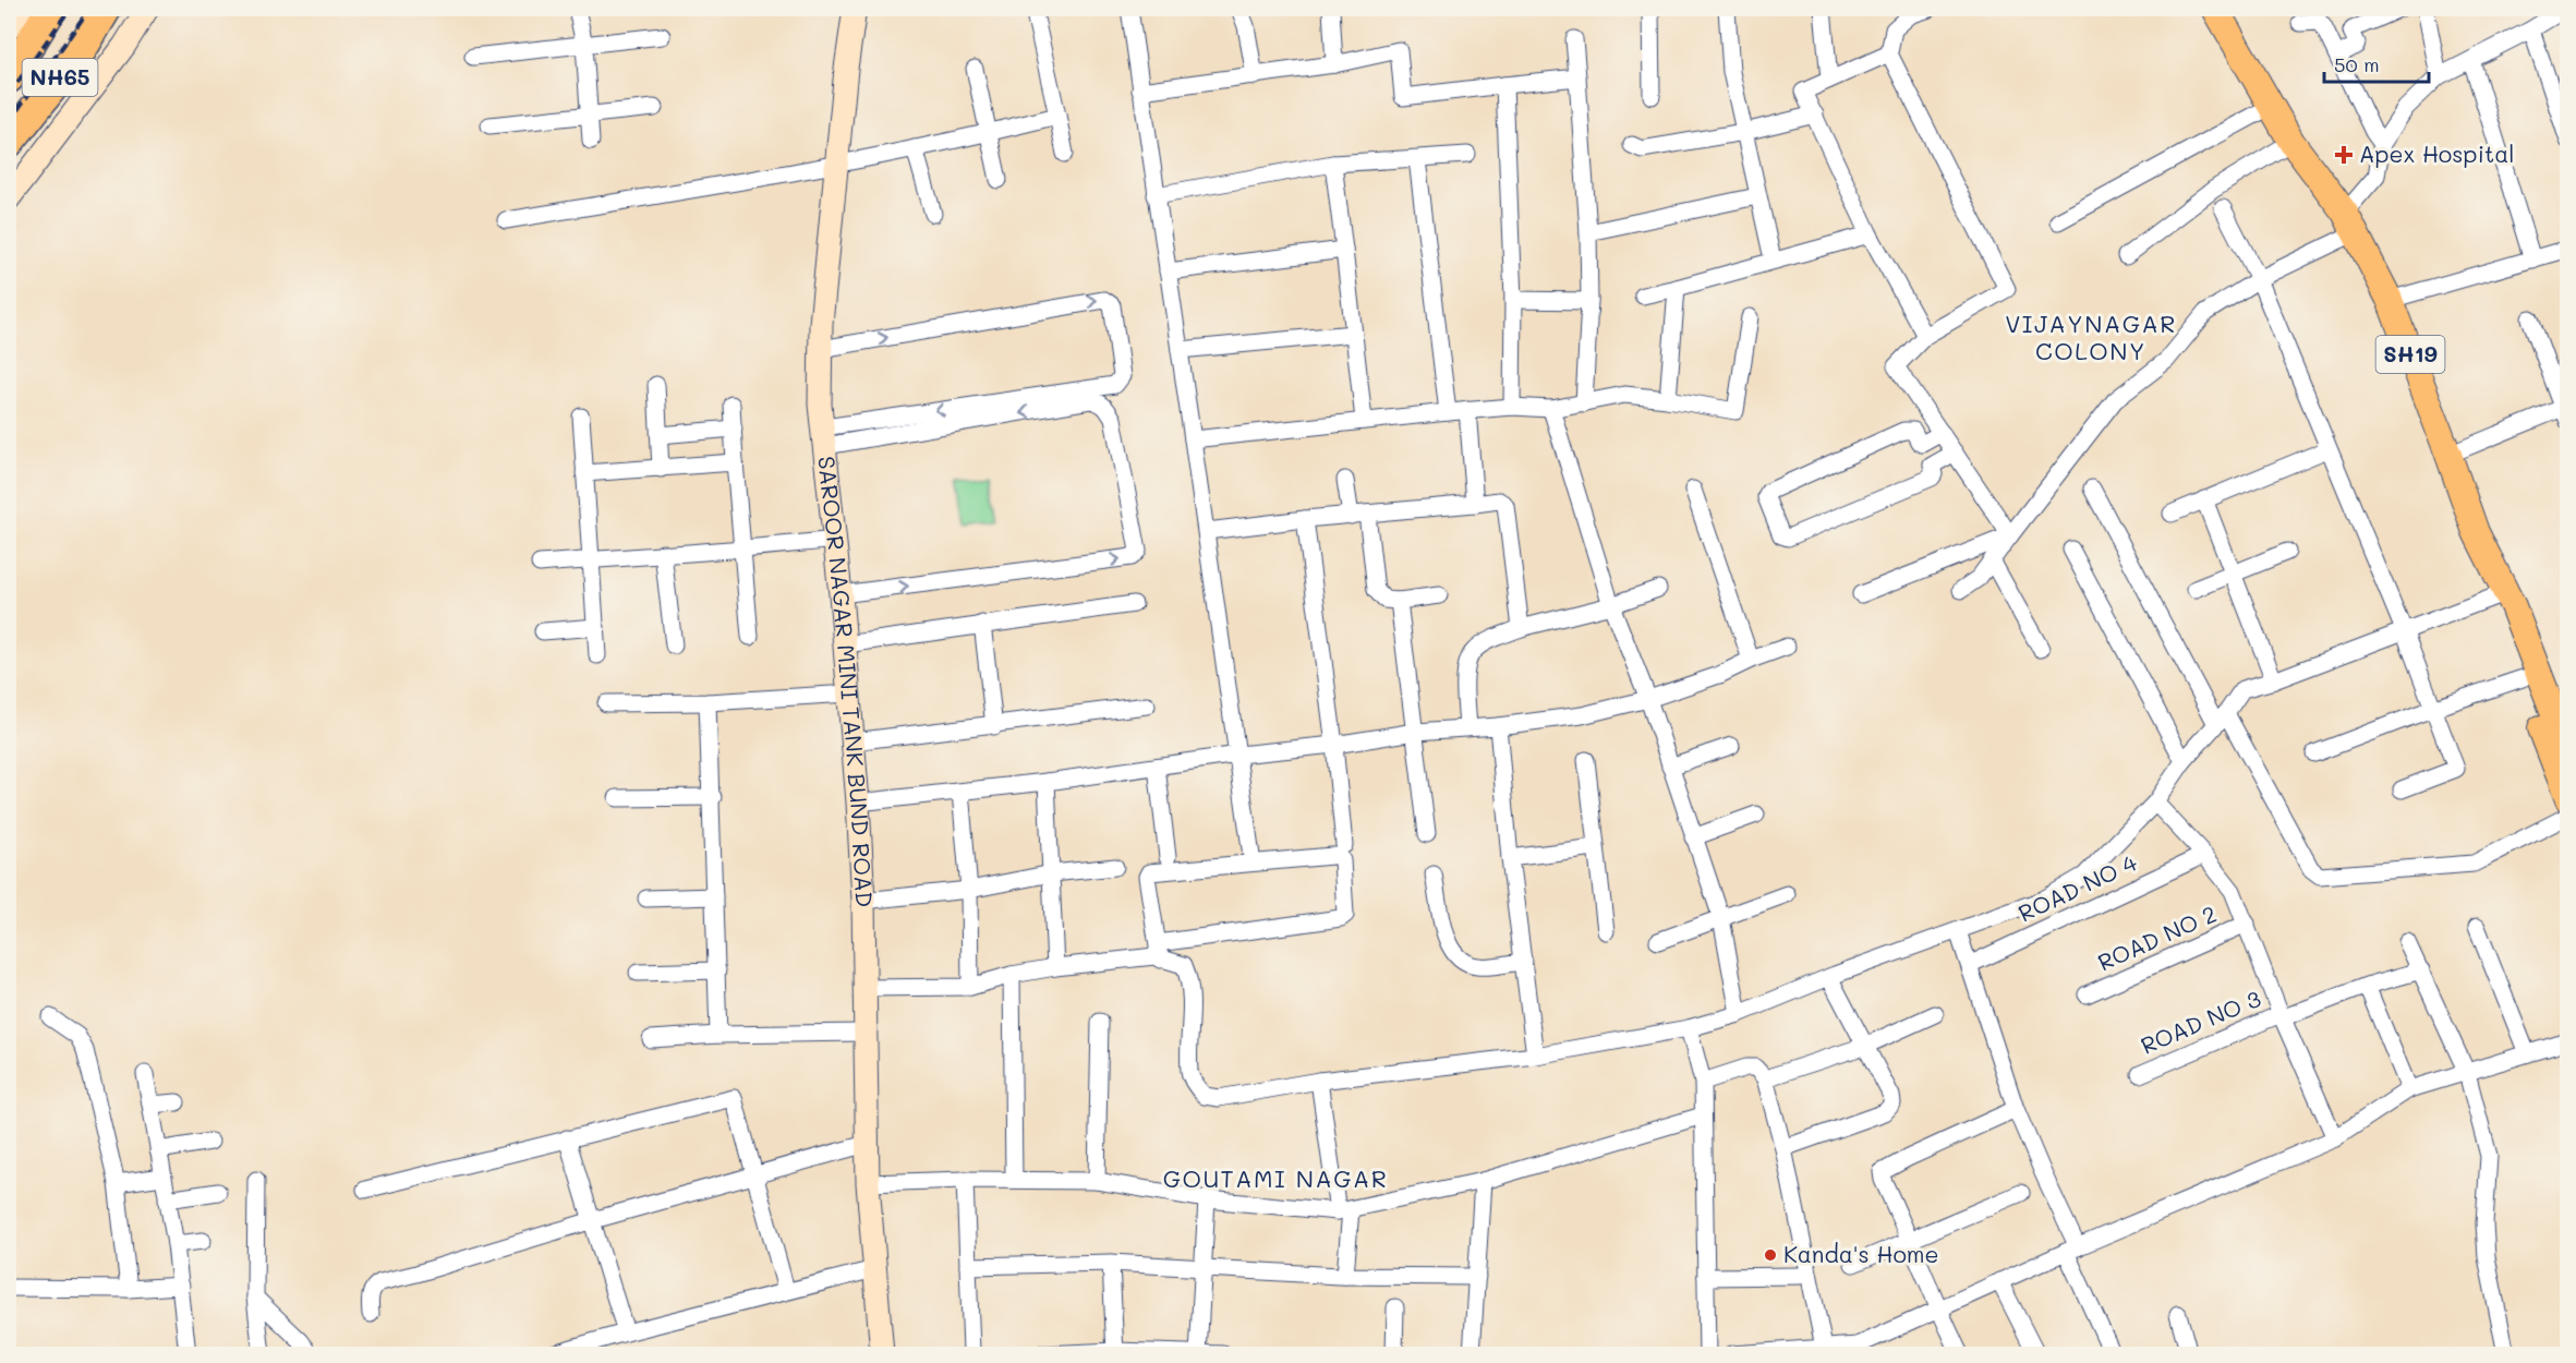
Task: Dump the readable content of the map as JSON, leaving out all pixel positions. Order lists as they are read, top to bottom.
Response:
{
  "streets": {
    "highway": ["NH65"],
    "main road": ["SH19", "SAROOR NAGAR MINI TANK BUND ROAD"],
    "street": ["ROAD NO 4", "ROAD NO 2", "ROAD NO 3"]
  },
  "districts": ["VIJAYNAGAR COLONY", "GOUTAMI NAGAR"],
  "places": {
    "health": ["Apex Hospital"],
    "other": ["Kanda's Home"]
  },
  "scale_bar": "50 m"
}
